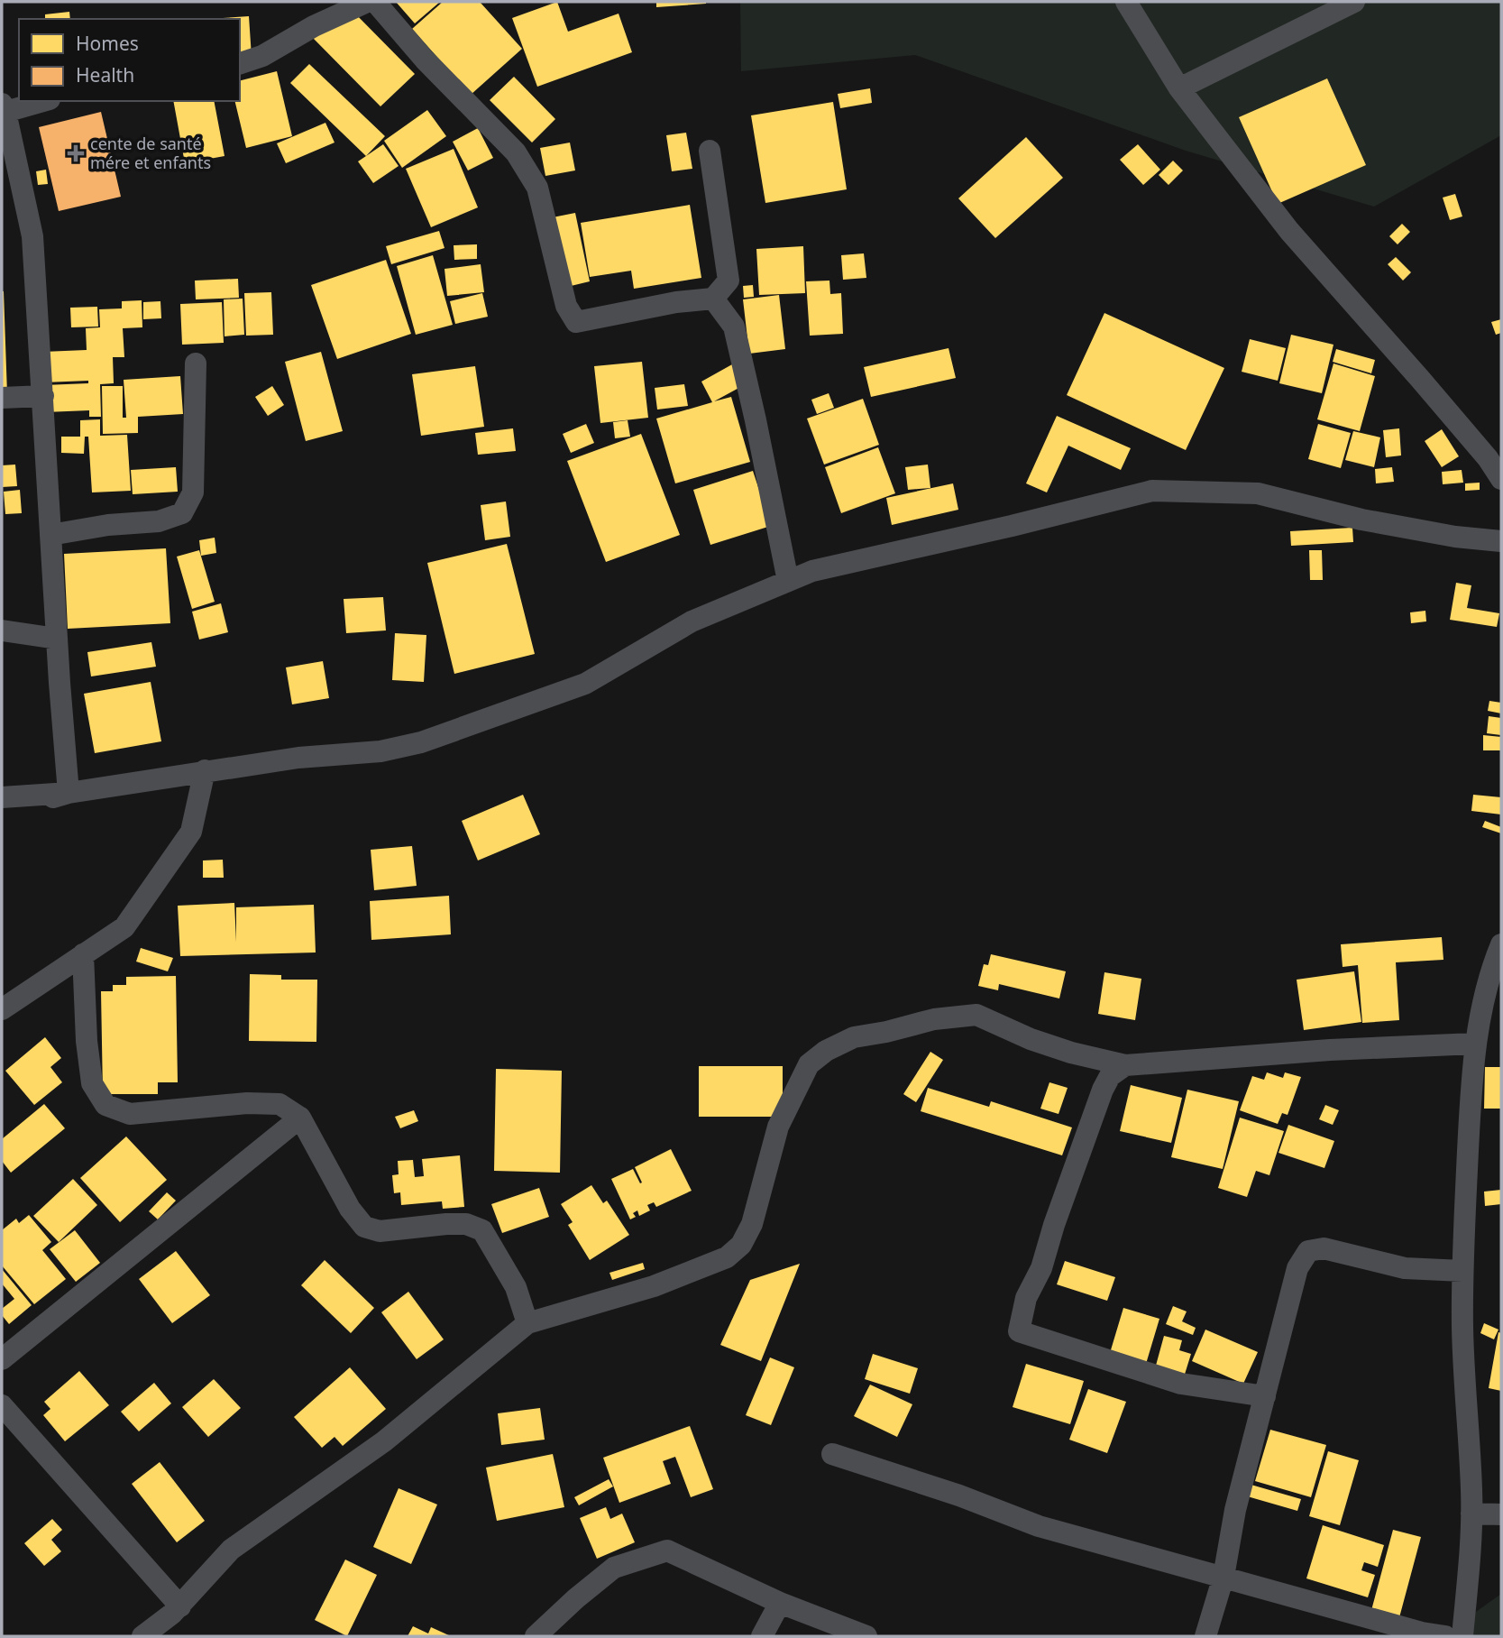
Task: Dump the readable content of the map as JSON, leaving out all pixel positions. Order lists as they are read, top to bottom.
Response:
{
  "places": {
    "health": ["cente de santé mére et enfants"]
  },
  "legend": ["Homes", "Health"]
}
